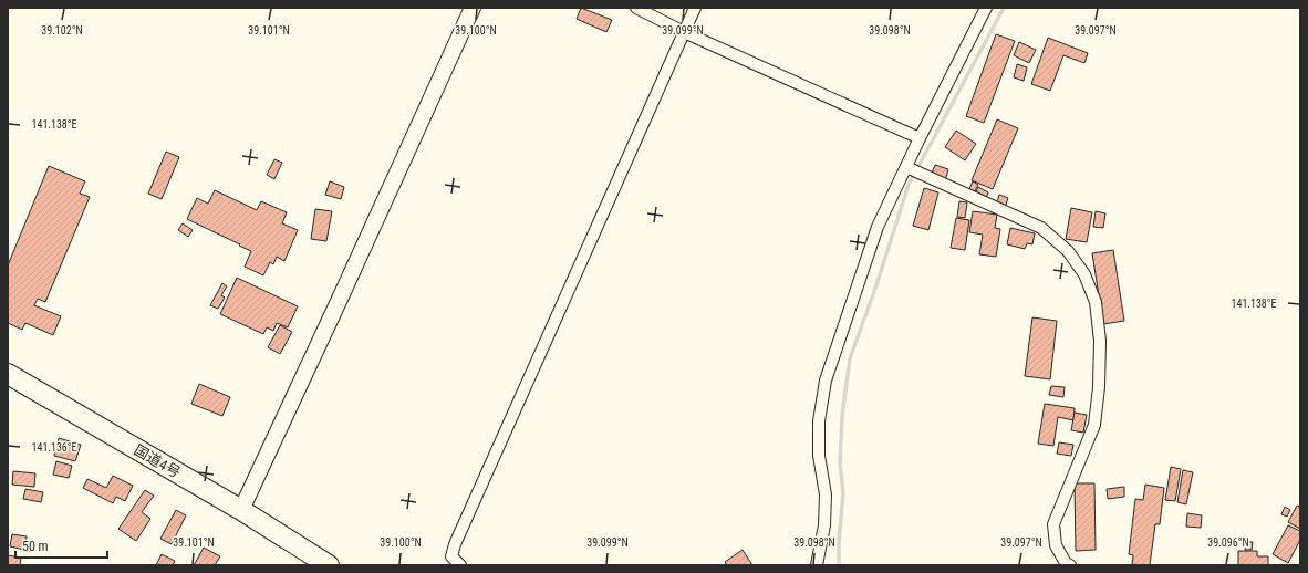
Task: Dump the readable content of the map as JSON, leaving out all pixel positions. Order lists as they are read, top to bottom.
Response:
{
  "streets": {
    "highway": ["国道4号"]
  },
  "scale_bar": "50 m",
  "coordinates": [
    "39.102°N",
    "39.101°N",
    "39.100°N",
    "39.099°N",
    "39.098°N",
    "39.097°N",
    "141.138°E",
    "141.136°E",
    "39.096°N"
  ]
}
